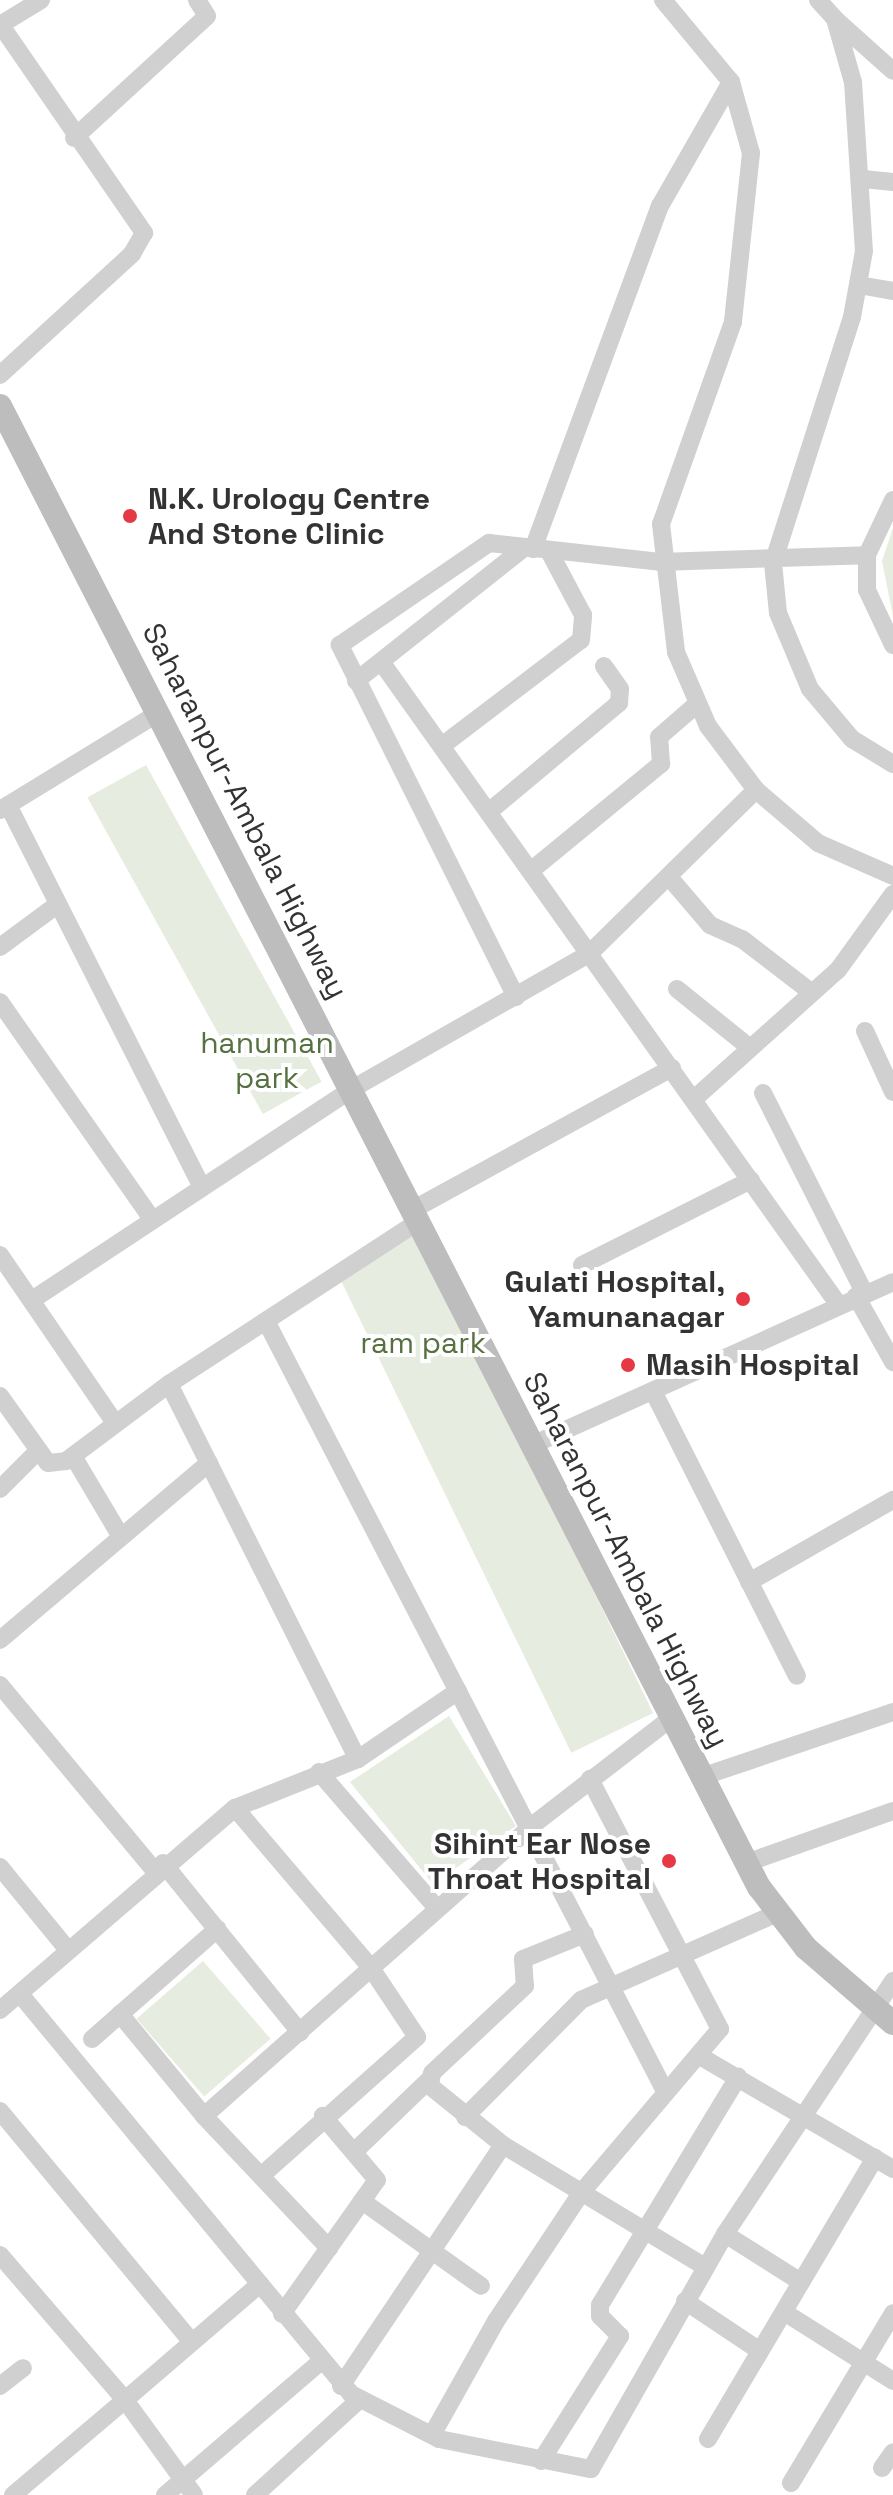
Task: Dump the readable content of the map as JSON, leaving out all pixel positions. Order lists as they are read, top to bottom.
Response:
{
  "streets": {
    "main road": ["Saharanpur-Ambala Highway"]
  },
  "parks": ["hanuman park", "ram park"],
  "places": [
    "N.K. Urology Centre And Stone Clinic",
    "Gulati Hospital, Yamunanagar",
    "Masih Hospital",
    "Sihint Ear Nose Throat Hospital"
  ]
}
